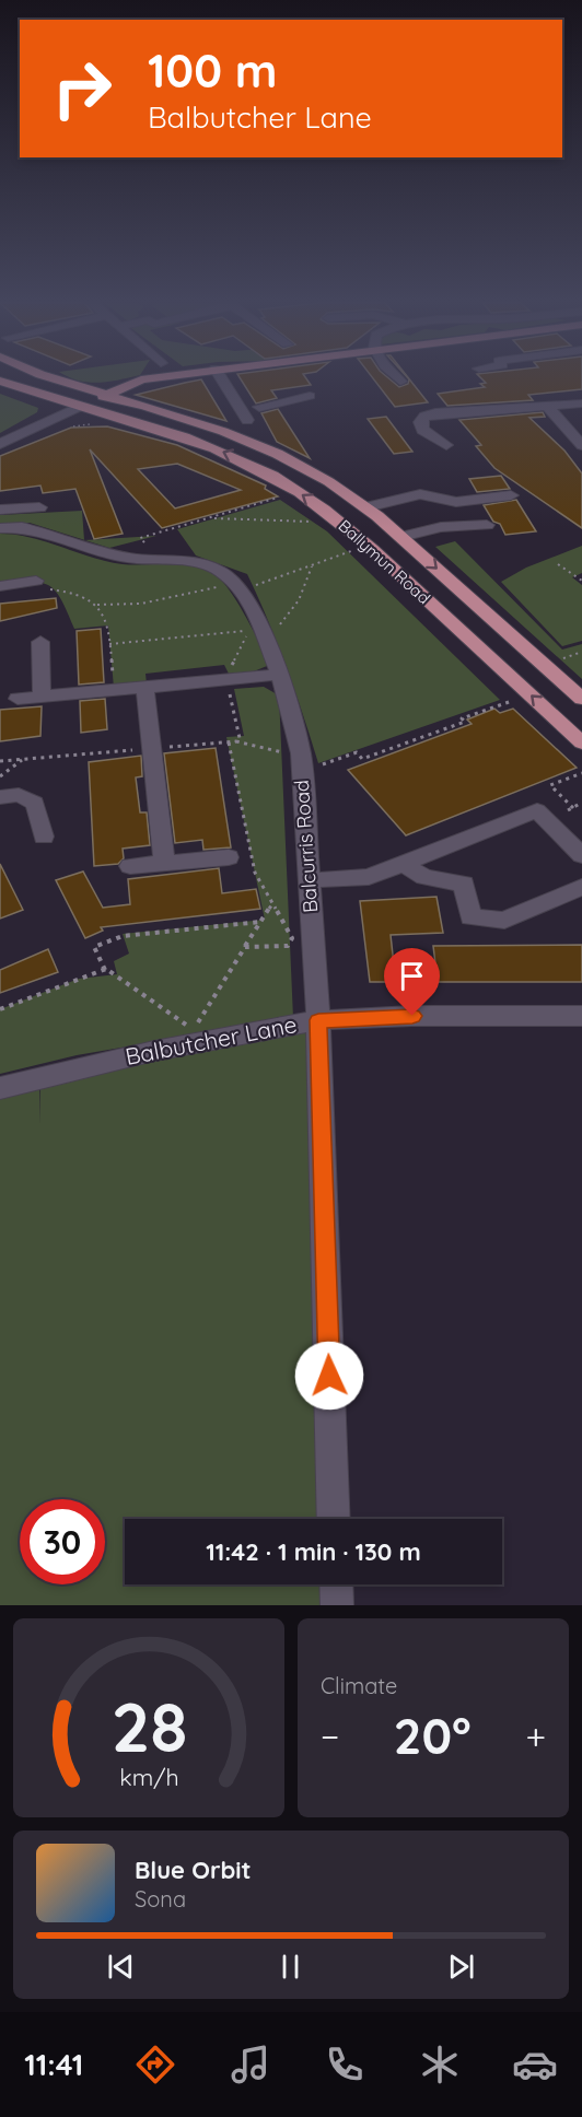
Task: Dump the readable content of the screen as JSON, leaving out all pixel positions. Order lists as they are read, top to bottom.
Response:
{
  "streets": {
    "main road": ["Ballymun Road"],
    "street": ["Balcurris Road", "Balbutcher Lane"]
  },
  "crossings": [
    ["Balcurris Road", "Balbutcher Lane"]
  ],
  "page": {
    "turn": ["100 m", "Balbutcher Lane"],
    "limit": "30",
    "trip": "11:42 · 1 min · 130 m",
    "tile": "Climate",
    "heat": ["−", "20°", "+"],
    "song": ["Blue Orbit", "Sona"],
    "tabs": "11:41",
    "gauge": ["28", "km/h"]
  }
}
